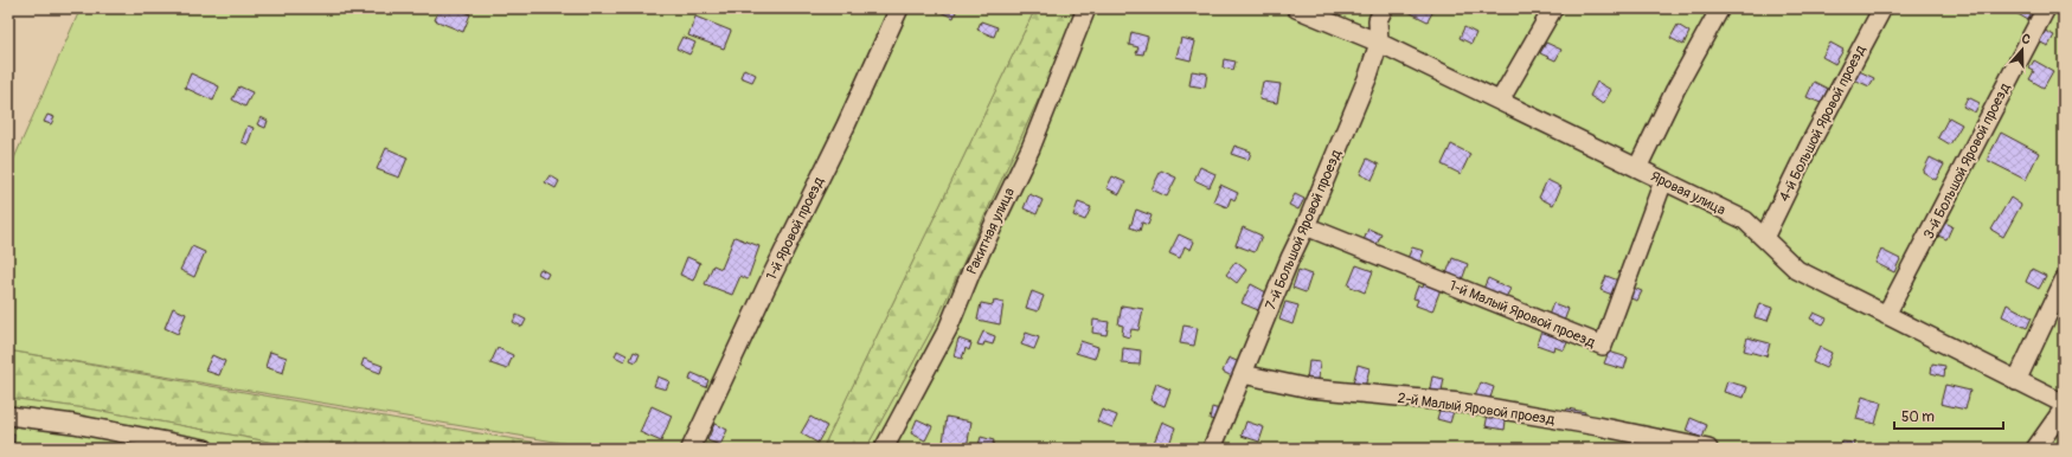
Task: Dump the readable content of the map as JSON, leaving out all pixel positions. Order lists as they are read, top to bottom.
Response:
{
  "streets": {
    "street": [
      "4-й Большой Яровой проезд",
      "3-й Большой Яровой проезд",
      "Яровая улица",
      "1-й Яровой проезд",
      "7-й Большой Яровой проезд",
      "Ракитная улица",
      "1-й Малый Яровой проезд",
      "2-й Малый Яровой проезд"
    ]
  },
  "crossings": [
    ["4-й Большой Яровой проезд", "Яровая улица"],
    ["3-й Большой Яровой проезд", "Яровая улица"],
    ["Яровая улица", "7-й Большой Яровой проезд"],
    ["Яровая улица", "1-й Малый Яровой проезд"],
    ["7-й Большой Яровой проезд", "1-й Малый Яровой проезд"],
    ["7-й Большой Яровой проезд", "2-й Малый Яровой проезд"]
  ],
  "scale_bar": "50 m",
  "north": "top"
}
